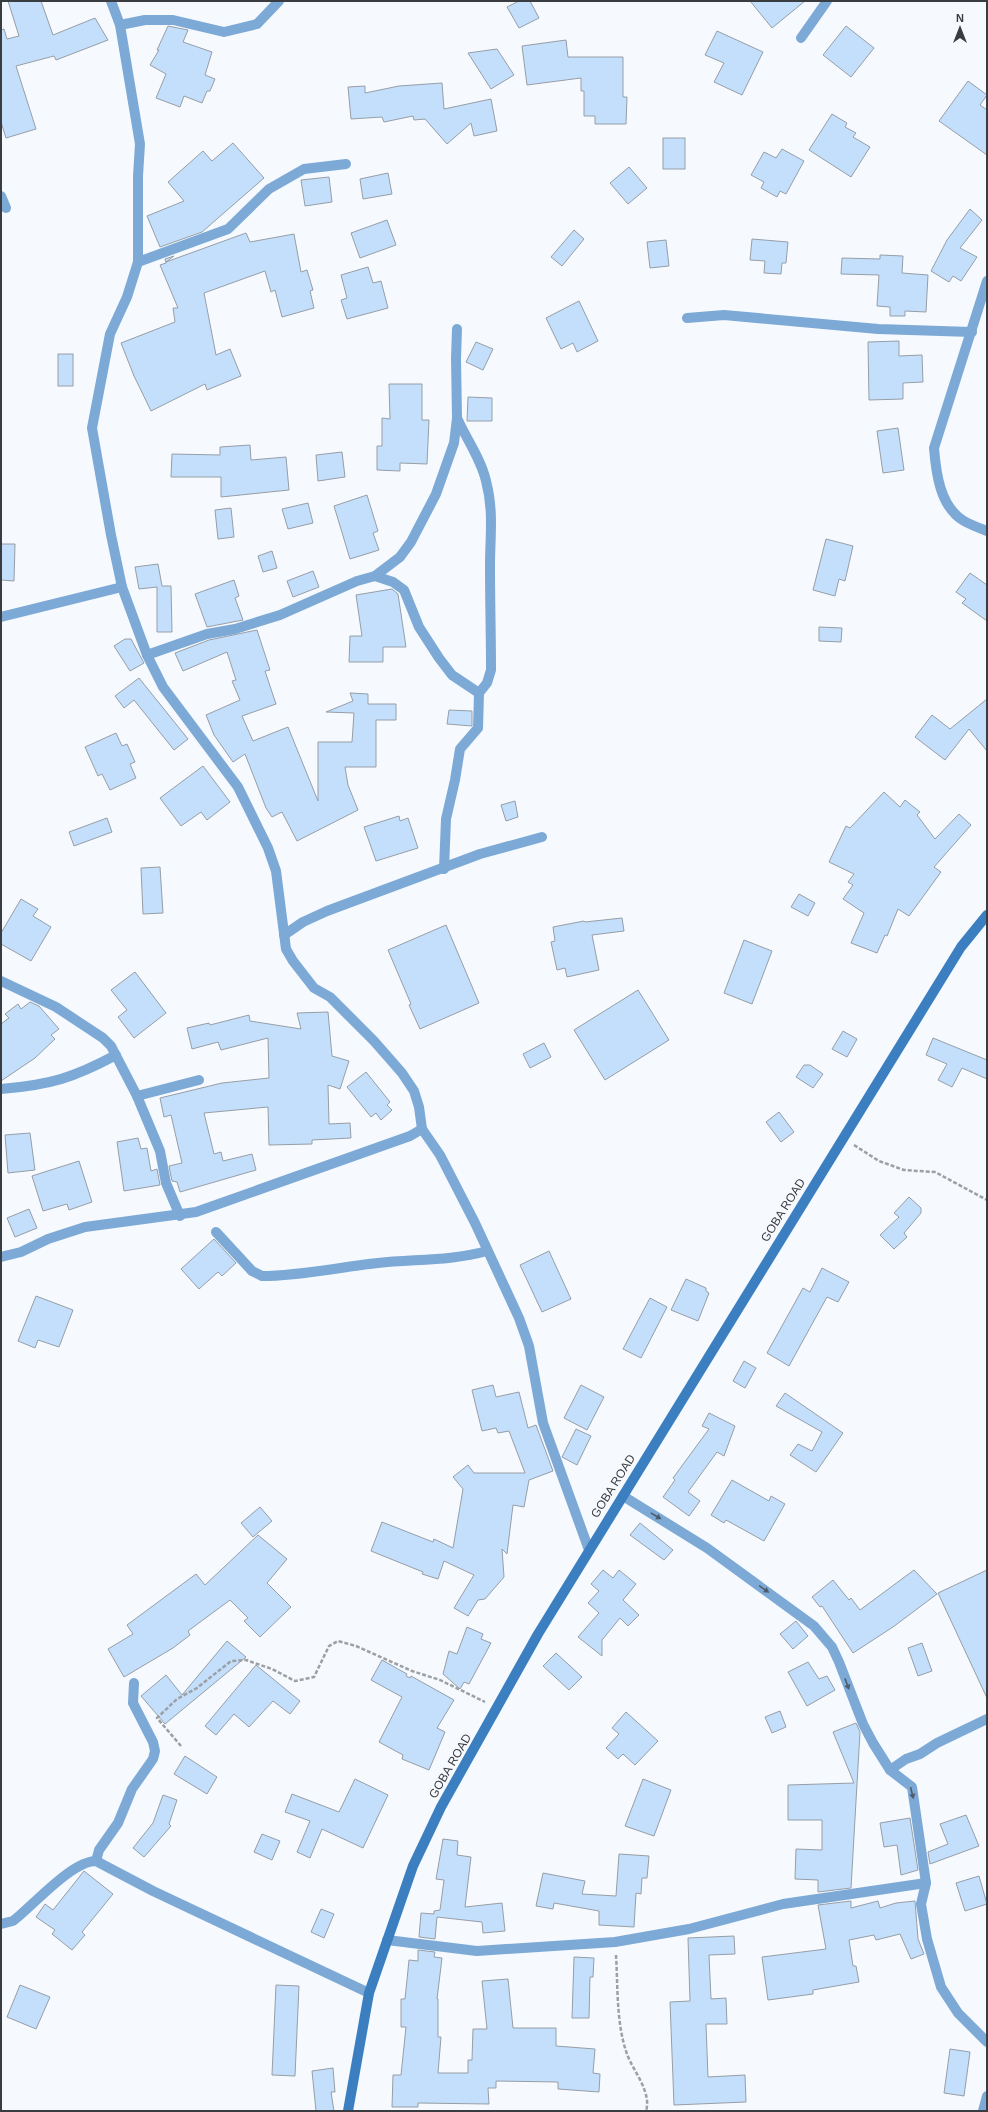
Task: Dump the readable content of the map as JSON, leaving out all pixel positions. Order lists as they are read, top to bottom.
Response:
{
  "streets": {
    "main road": ["GOBA ROAD"]
  },
  "north": "top"
}
